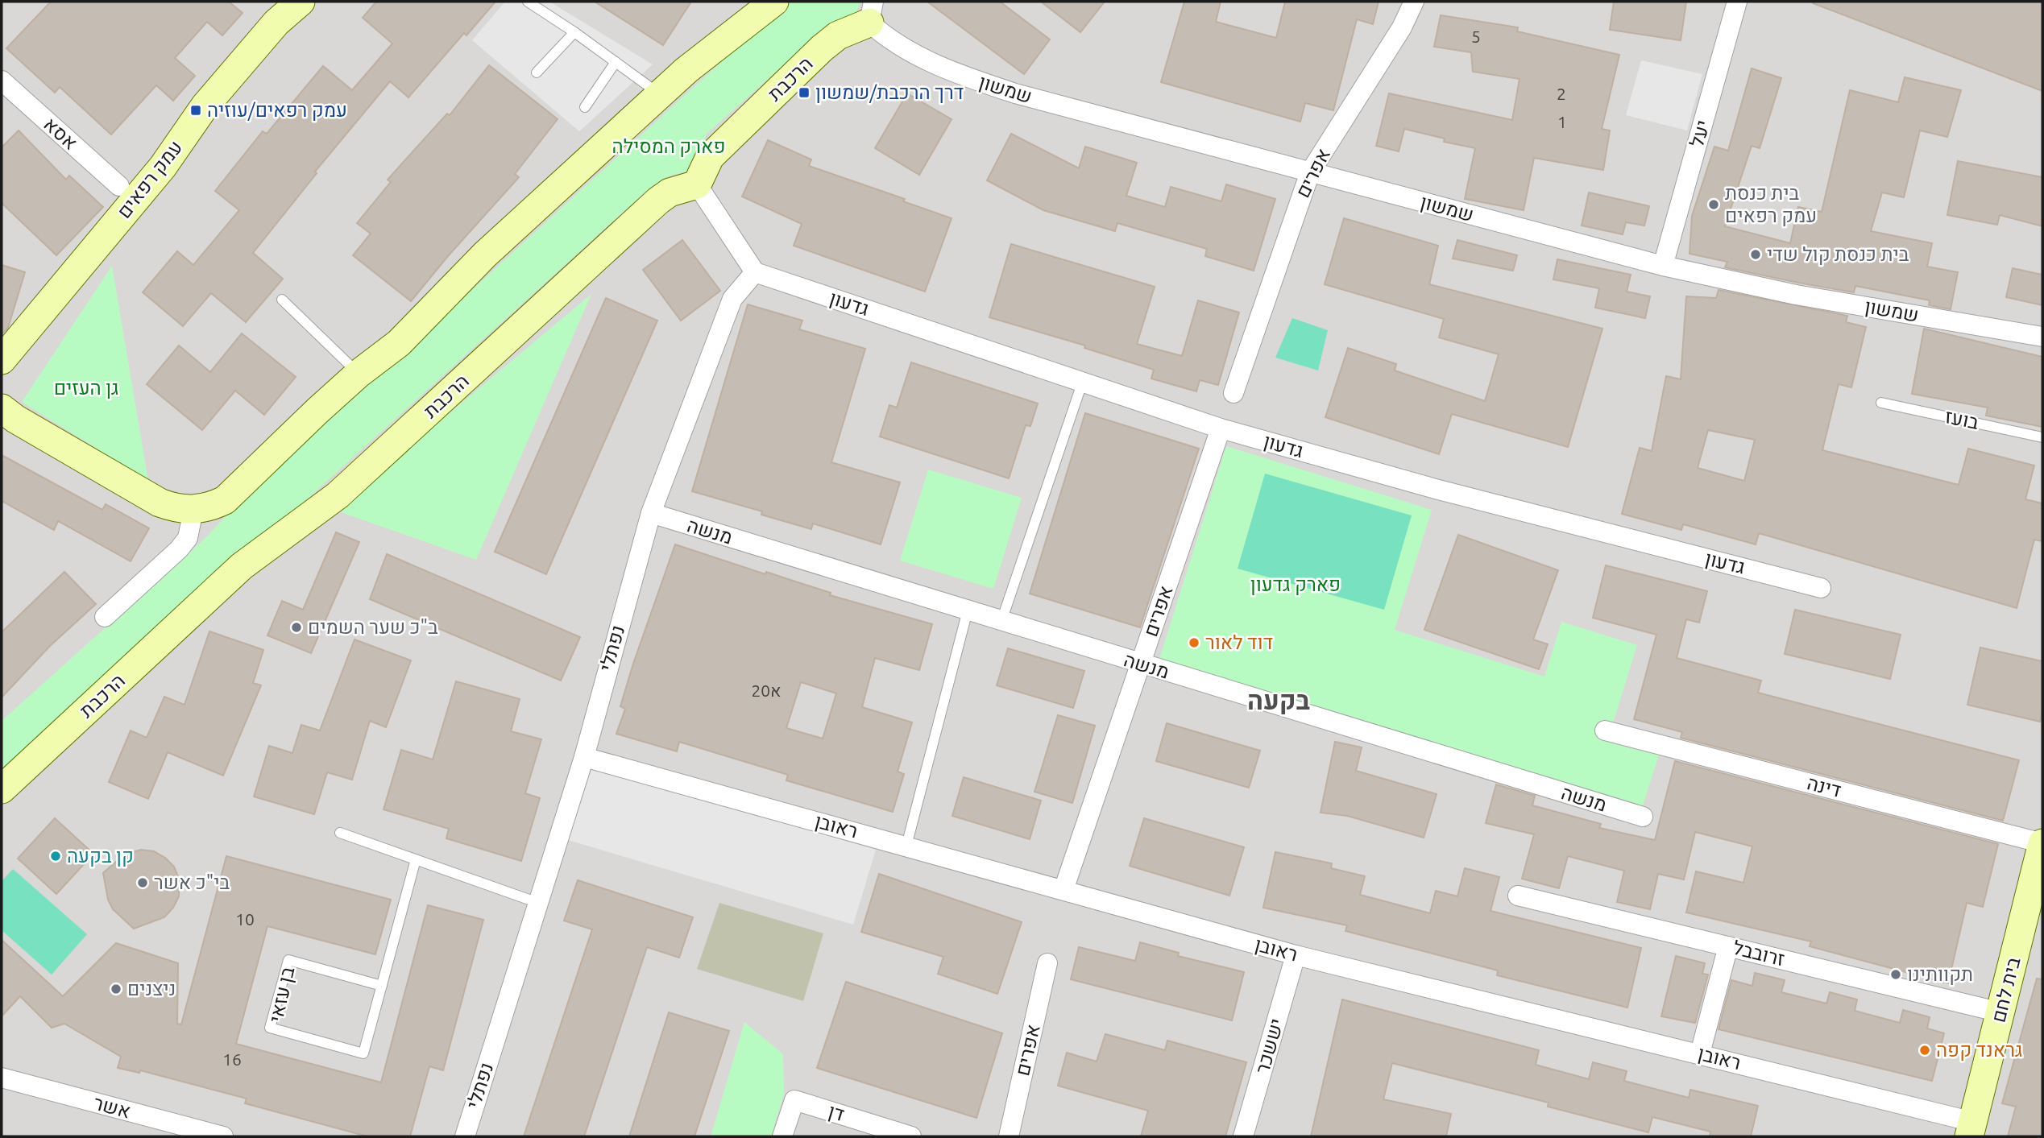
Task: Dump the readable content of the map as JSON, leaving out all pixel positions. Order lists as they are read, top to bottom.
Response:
{
  "streets": {
    "street": [
      "הרכבת",
      "שמשון",
      "אסא",
      "יעל",
      "אפרים",
      "עמק רפאים",
      "גדעון",
      "מנשה",
      "נפתלי",
      "דינה",
      "ראובן",
      "זרובבל",
      "בית לחם",
      "יששכר",
      "אשר",
      "דן"
    ],
    "lane": ["בועז", "בן עזאי"]
  },
  "crossings": [
    ["הרכבת", "שמשון"],
    ["שמשון", "יעל"],
    ["שמשון", "אפרים"],
    ["אפרים", "גדעון"],
    ["אפרים", "מנשה"],
    ["אפרים", "ראובן"],
    ["גדעון", "נפתלי"],
    ["מנשה", "נפתלי"],
    ["נפתלי", "ראובן"],
    ["דינה", "בית לחם"],
    ["ראובן", "בית לחם"],
    ["ראובן", "יששכר"],
    ["זרובבל", "בית לחם"]
  ],
  "districts": ["בקעה"],
  "parks": ["פארק המסילה", "גן העזים", "פארק גדעון"],
  "places": {
    "transit": ["דרך הרכבת/שמשון", "עמק רפאים/עוזיה"],
    "other": [
      "בית כנסת עמק רפאים",
      "בית כנסת קול שדי",
      "ב\"כ שער השמים",
      "דוד לאור",
      "קן בקעה",
      "בי\"כ אשר",
      "תקוותינו",
      "ניצנים",
      "גראנד קפה"
    ]
  },
  "house_numbers": [
    "5",
    "2",
    "1",
    "20א",
    "10",
    "16"
  ]
}
